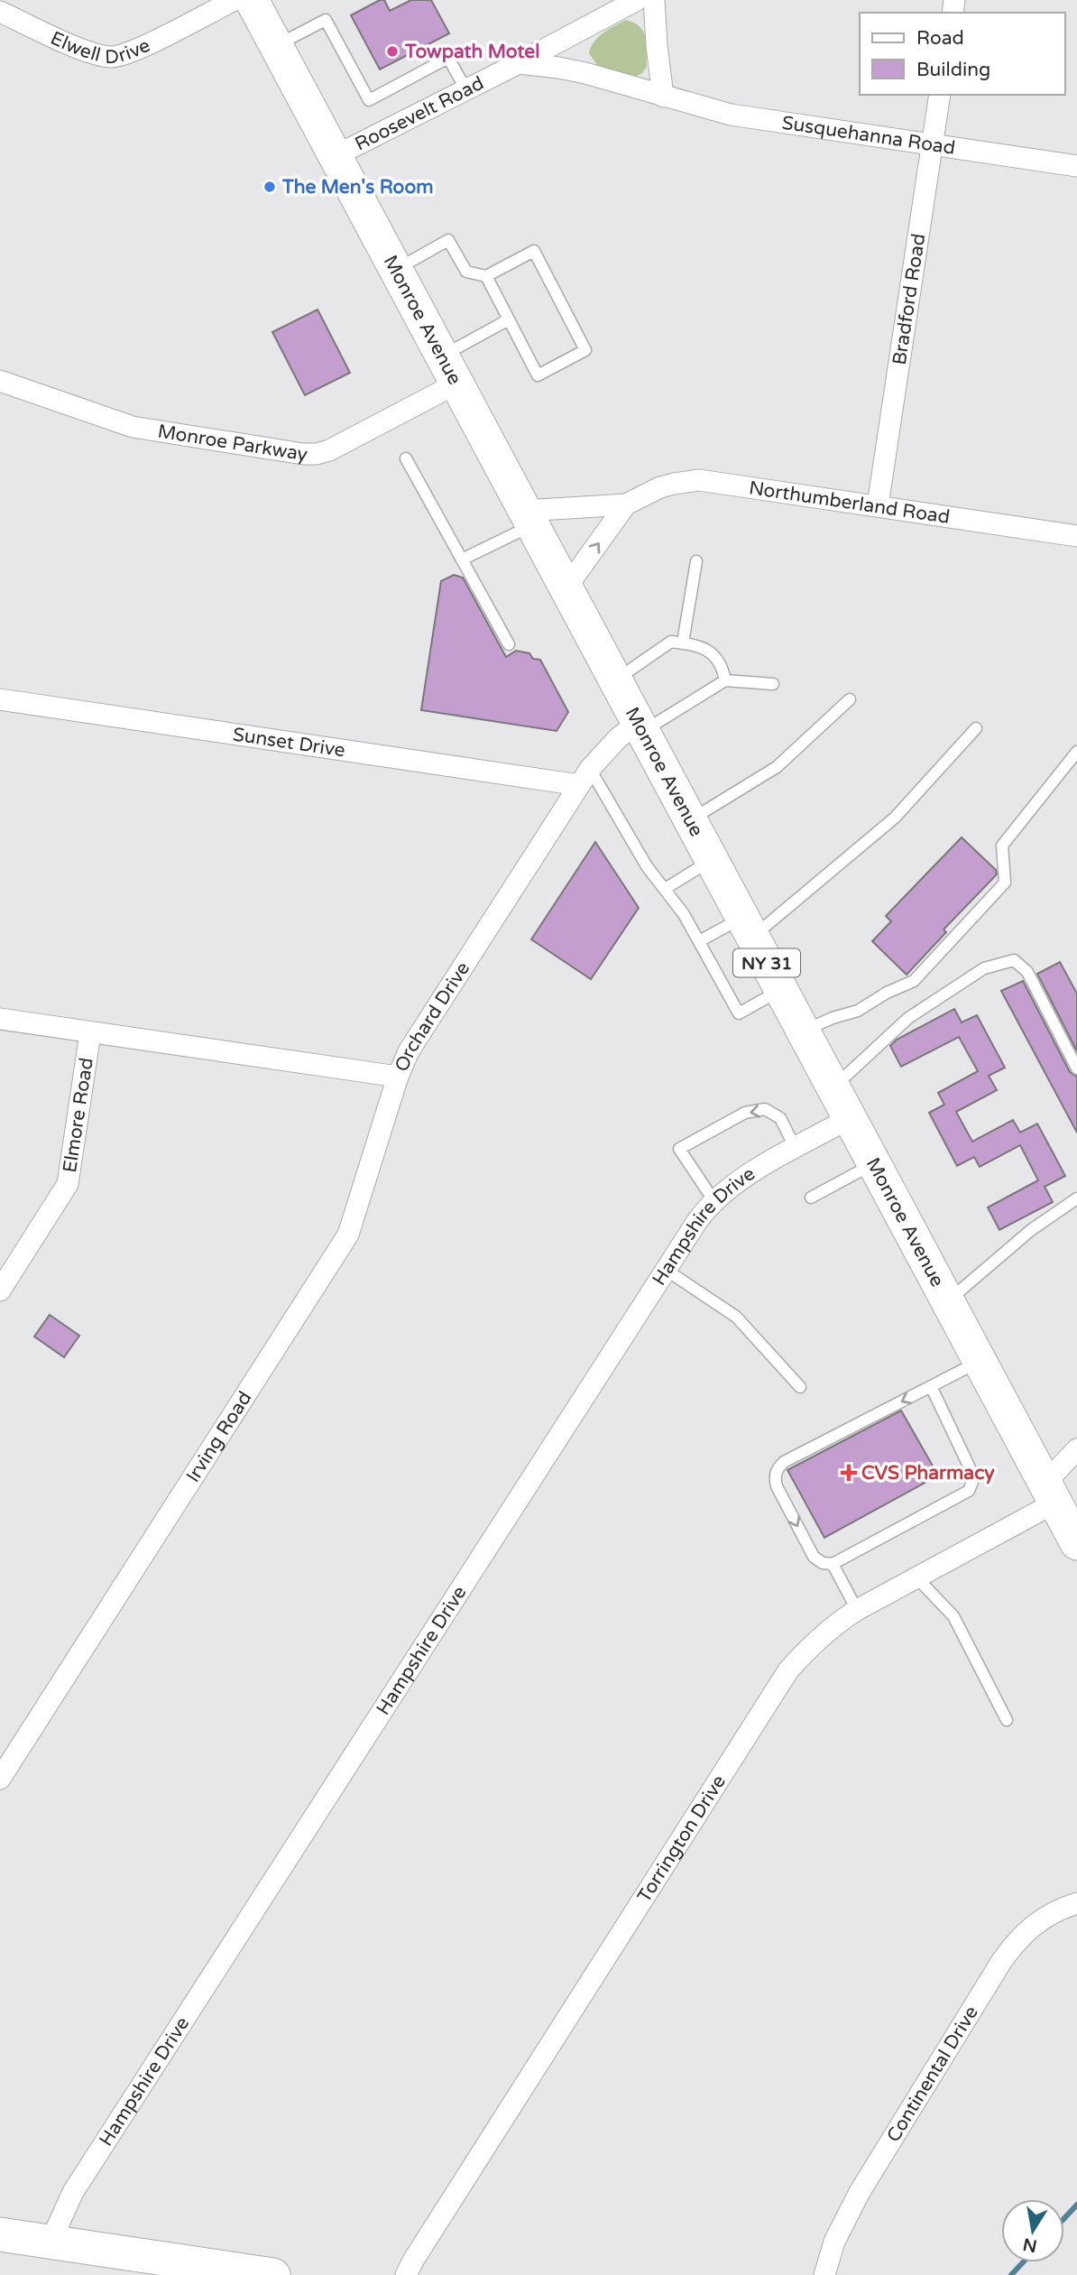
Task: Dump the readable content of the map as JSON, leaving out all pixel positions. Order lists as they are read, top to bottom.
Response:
{
  "streets": {
    "main road": ["Monroe Avenue", "NY 31"],
    "street": [
      "Elwell Drive",
      "Roosevelt Road",
      "Susquehanna Road",
      "Bradford Road",
      "Monroe Parkway",
      "Northumberland Road",
      "Sunset Drive",
      "Orchard Drive",
      "Elmore Road",
      "Hampshire Drive",
      "Irving Road",
      "Torrington Drive",
      "Continental Drive"
    ]
  },
  "crossings": [
    ["Roosevelt Road", "Susquehanna Road"],
    ["Roosevelt Road", "Monroe Avenue"],
    ["Susquehanna Road", "Bradford Road"],
    ["Bradford Road", "Northumberland Road"],
    ["Monroe Avenue", "Monroe Parkway"],
    ["Monroe Avenue", "Northumberland Road"],
    ["Monroe Avenue", "Orchard Drive"],
    ["Monroe Avenue", "Hampshire Drive"],
    ["Monroe Avenue", "Torrington Drive"],
    ["Sunset Drive", "Orchard Drive"],
    ["Orchard Drive", "Elmore Road"],
    ["Orchard Drive", "Irving Road"]
  ],
  "places": {
    "other": ["Towpath Motel", "The Men's Room"],
    "health": ["CVS Pharmacy"]
  },
  "legend": ["Road", "Building"],
  "north": "bottom"
}
